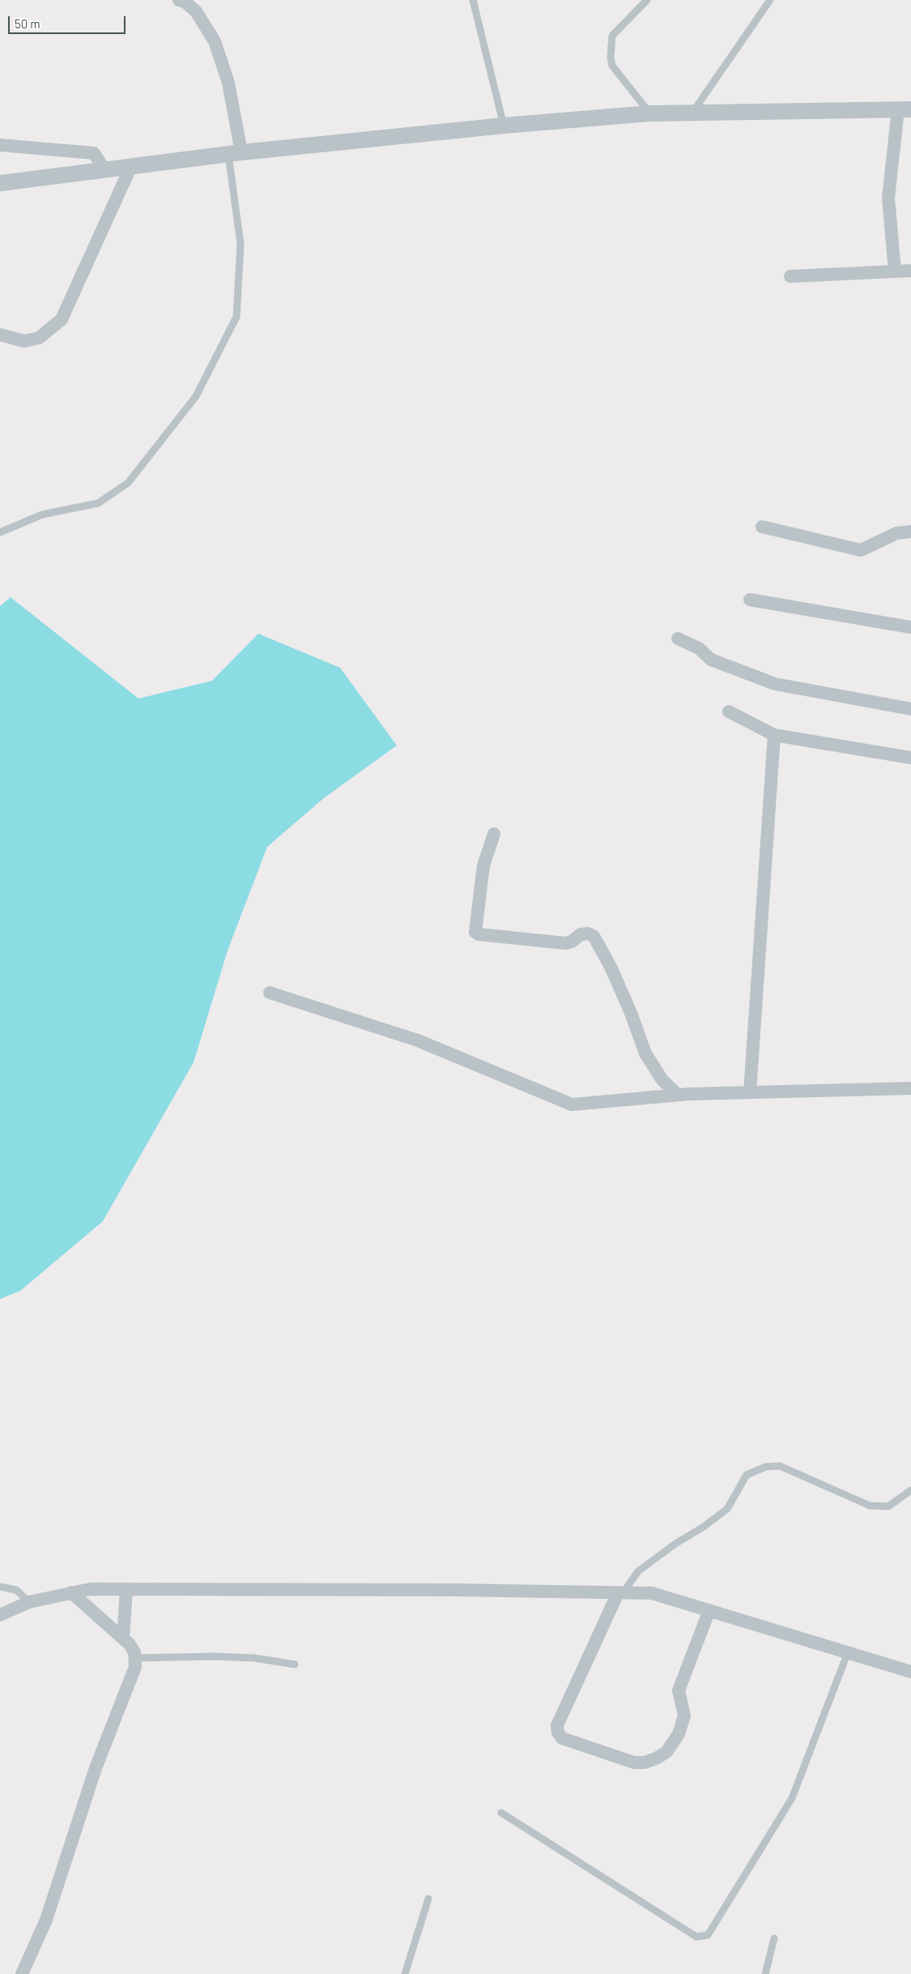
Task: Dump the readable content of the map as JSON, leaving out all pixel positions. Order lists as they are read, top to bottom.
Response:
{
  "scale_bar": "50 m"
}
